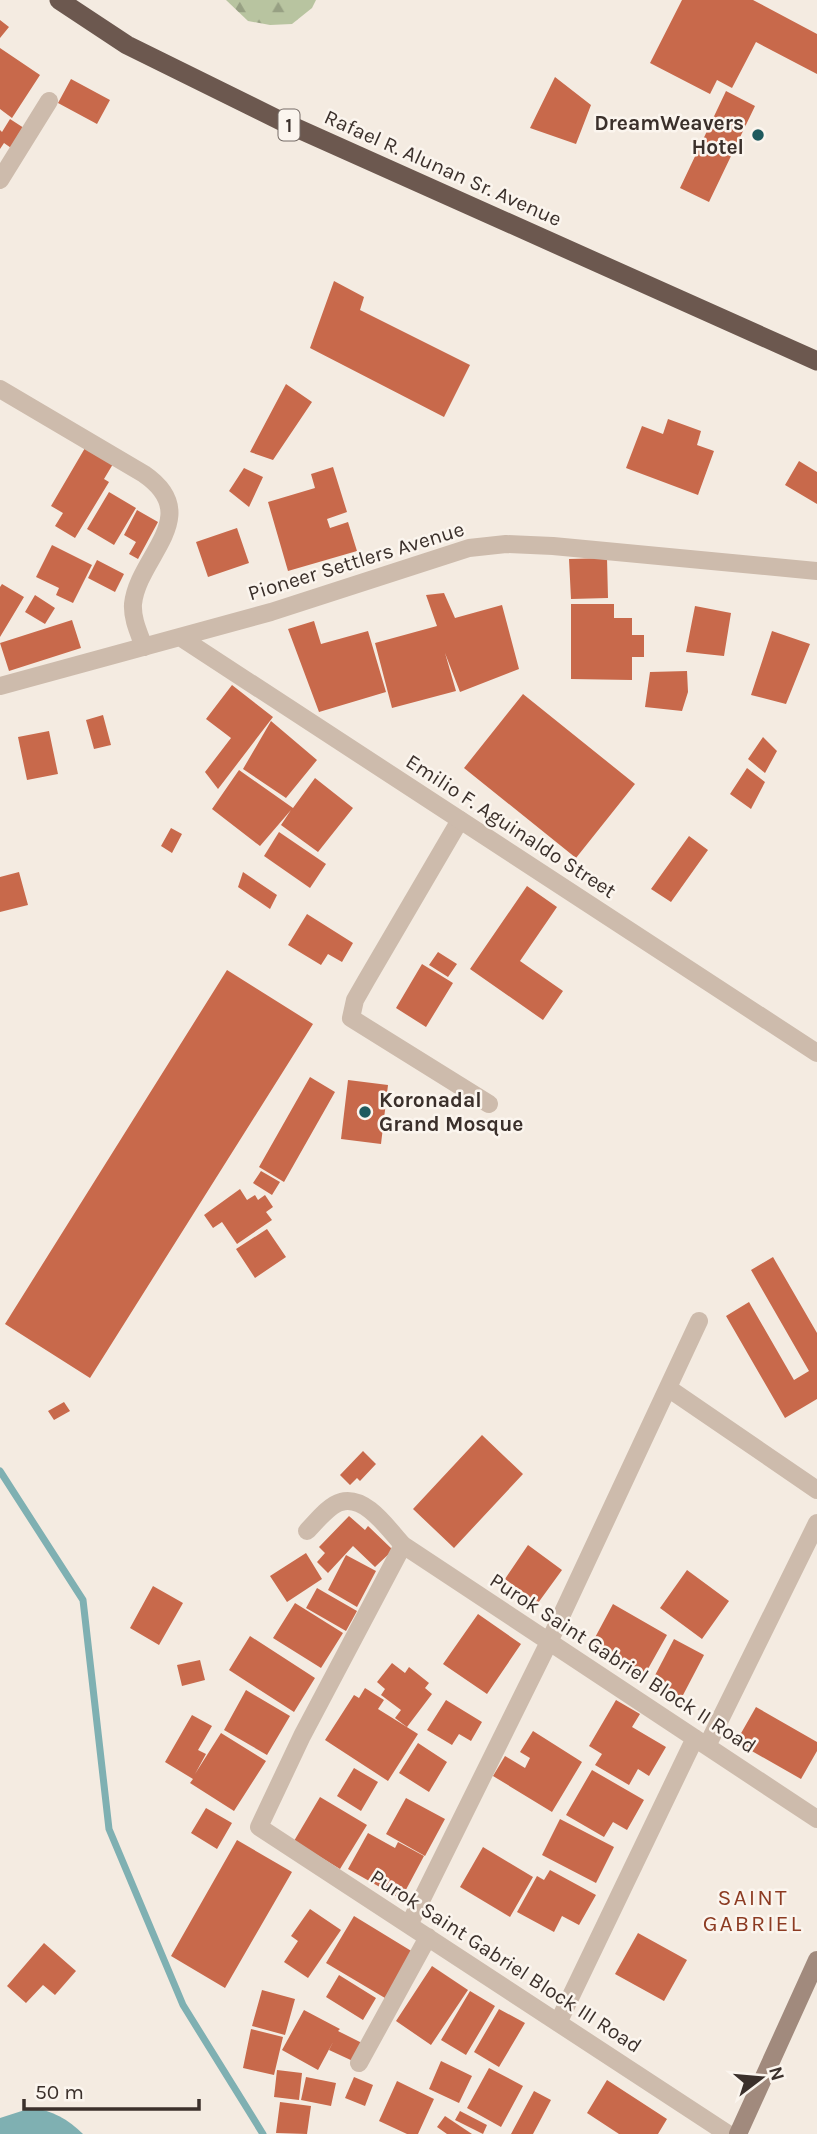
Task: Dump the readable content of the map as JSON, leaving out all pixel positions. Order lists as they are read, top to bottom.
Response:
{
  "streets": {
    "highway": ["1", "Rafael R. Alunan Sr. Avenue"],
    "street": [
      "Pioneer Settlers Avenue",
      "Emilio F. Aguinaldo Street",
      "Purok Saint Gabriel Block II Road",
      "Purok Saint Gabriel Block III Road"
    ]
  },
  "crossings": [
    ["Pioneer Settlers Avenue", "Emilio F. Aguinaldo Street"],
    ["Purok Saint Gabriel Block II Road", "Purok Saint Gabriel Block III Road"]
  ],
  "districts": ["SAINT GABRIEL"],
  "places": ["DreamWeavers Hotel", "Koronadal Grand Mosque"],
  "scale_bar": "50 m",
  "north": "right"
}
